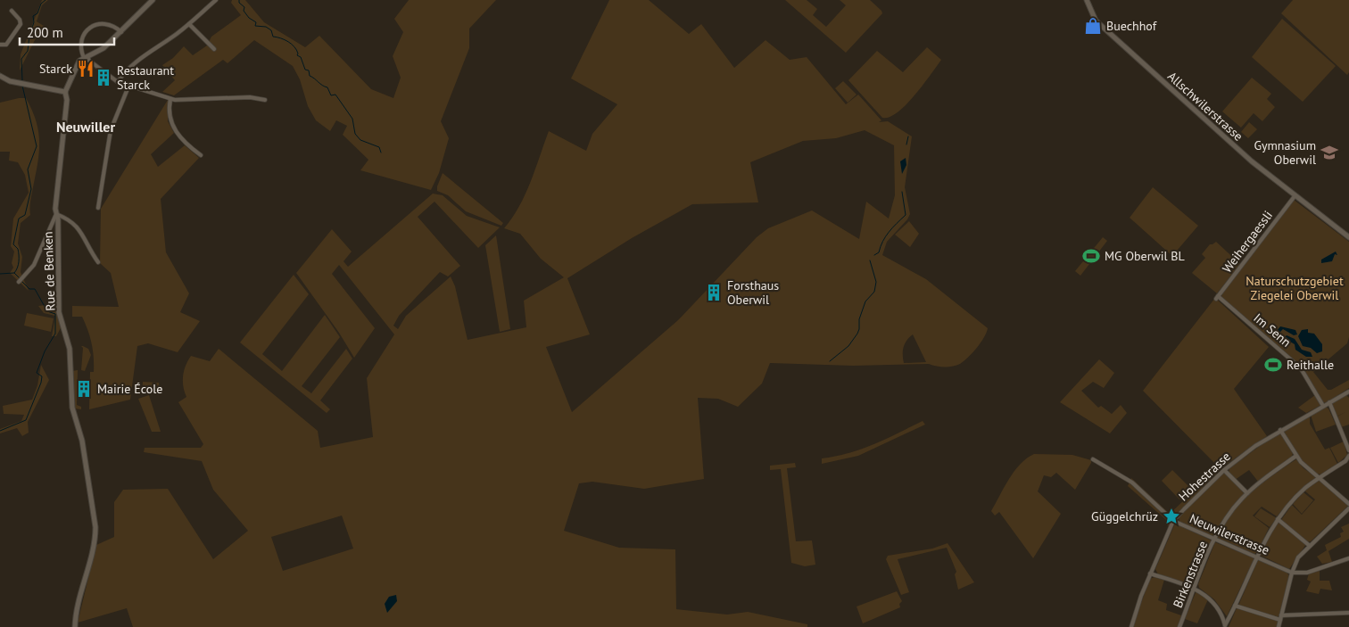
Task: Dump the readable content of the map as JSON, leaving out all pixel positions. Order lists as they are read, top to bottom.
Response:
{
  "streets": {
    "street": [
      "Allschwilerstrasse",
      "Weihergaessli",
      "Rue de Benken",
      "Im Senn",
      "Hohestrasse",
      "Neuwilerstrasse",
      "Birkenstrasse"
    ]
  },
  "crossings": [
    ["Allschwilerstrasse", "Weihergaessli"],
    ["Weihergaessli", "Im Senn"],
    ["Im Senn", "Hohestrasse"],
    ["Hohestrasse", "Neuwilerstrasse"],
    ["Neuwilerstrasse", "Birkenstrasse"]
  ],
  "districts": ["Neuwiller"],
  "parks": ["Naturschutzgebiet Ziegelei Oberwil"],
  "places": {
    "shop": ["Buechhof"],
    "restaurant": ["Starck"],
    "building": ["Restaurant Starck", "Forsthaus Oberwil", "Mairie École"],
    "school or university": ["Gymnasium Oberwil"],
    "sports": ["MG Oberwil BL", "Reithalle"],
    "place": ["Güggelchrüz"]
  },
  "scale_bar": "200 m"
}
